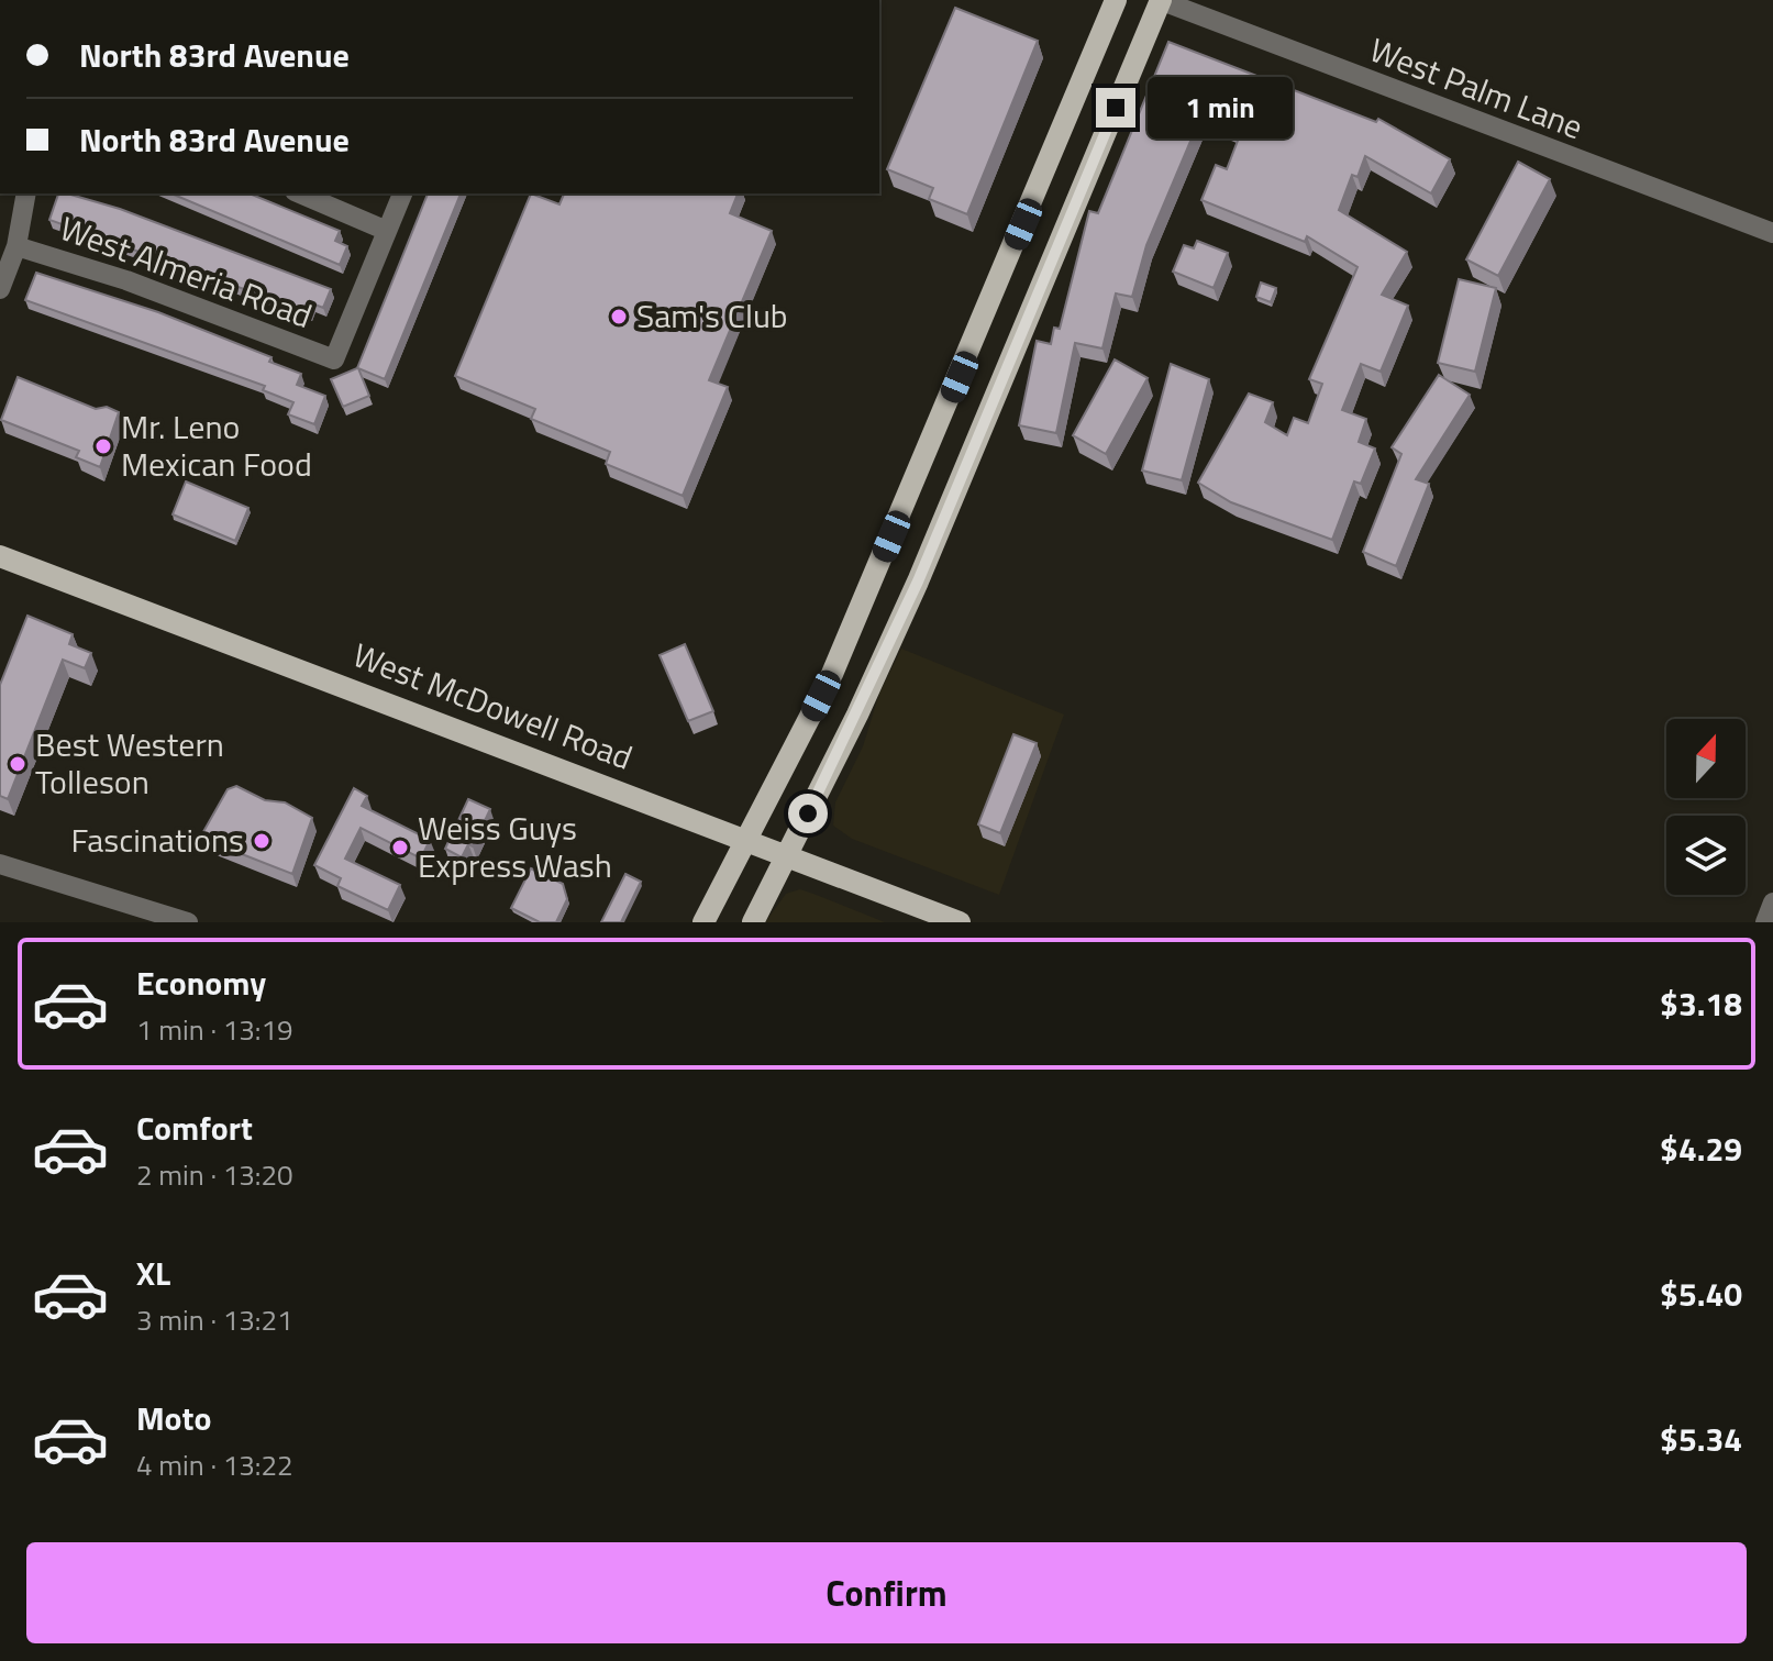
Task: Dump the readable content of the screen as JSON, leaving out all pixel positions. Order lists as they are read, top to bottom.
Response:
{
  "streets": {
    "main road": ["West McDowell Road"],
    "street": ["West Palm Lane", "West Almeria Road"]
  },
  "places": [
    "Sam's Club",
    "Mr. Leno Mexican Food",
    "Best Western Tolleson",
    "Fascinations",
    "Weiss Guys Express Wash"
  ],
  "north": "top",
  "page": {
    "banner": ["North 83rd Avenue", "North 83rd Avenue"],
    "bubble": "1 min",
    "list": [
      {
        "name": "Economy",
        "note": "1 min · 13:19",
        "value": "$3.18"
      },
      {
        "name": "Comfort",
        "note": "2 min · 13:20",
        "value": "$4.29"
      },
      {
        "name": "XL",
        "note": "3 min · 13:21",
        "value": "$5.40"
      },
      {
        "name": "Moto",
        "note": "4 min · 13:22",
        "value": "$5.34"
      }
    ],
    "buttons": "Confirm"
  }
}
